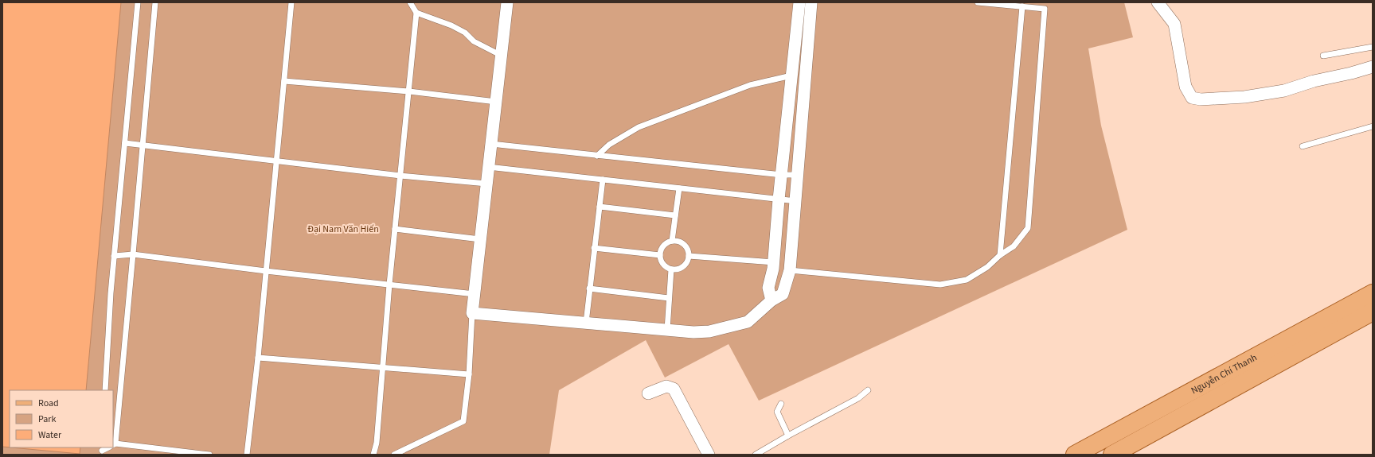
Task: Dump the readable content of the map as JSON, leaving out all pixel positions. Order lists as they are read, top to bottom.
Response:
{
  "streets": {
    "main road": ["Nguyễn Chí Thanh"]
  },
  "parks": ["Đại Nam Văn Hiến"],
  "legend": ["Road", "Park", "Water"]
}
